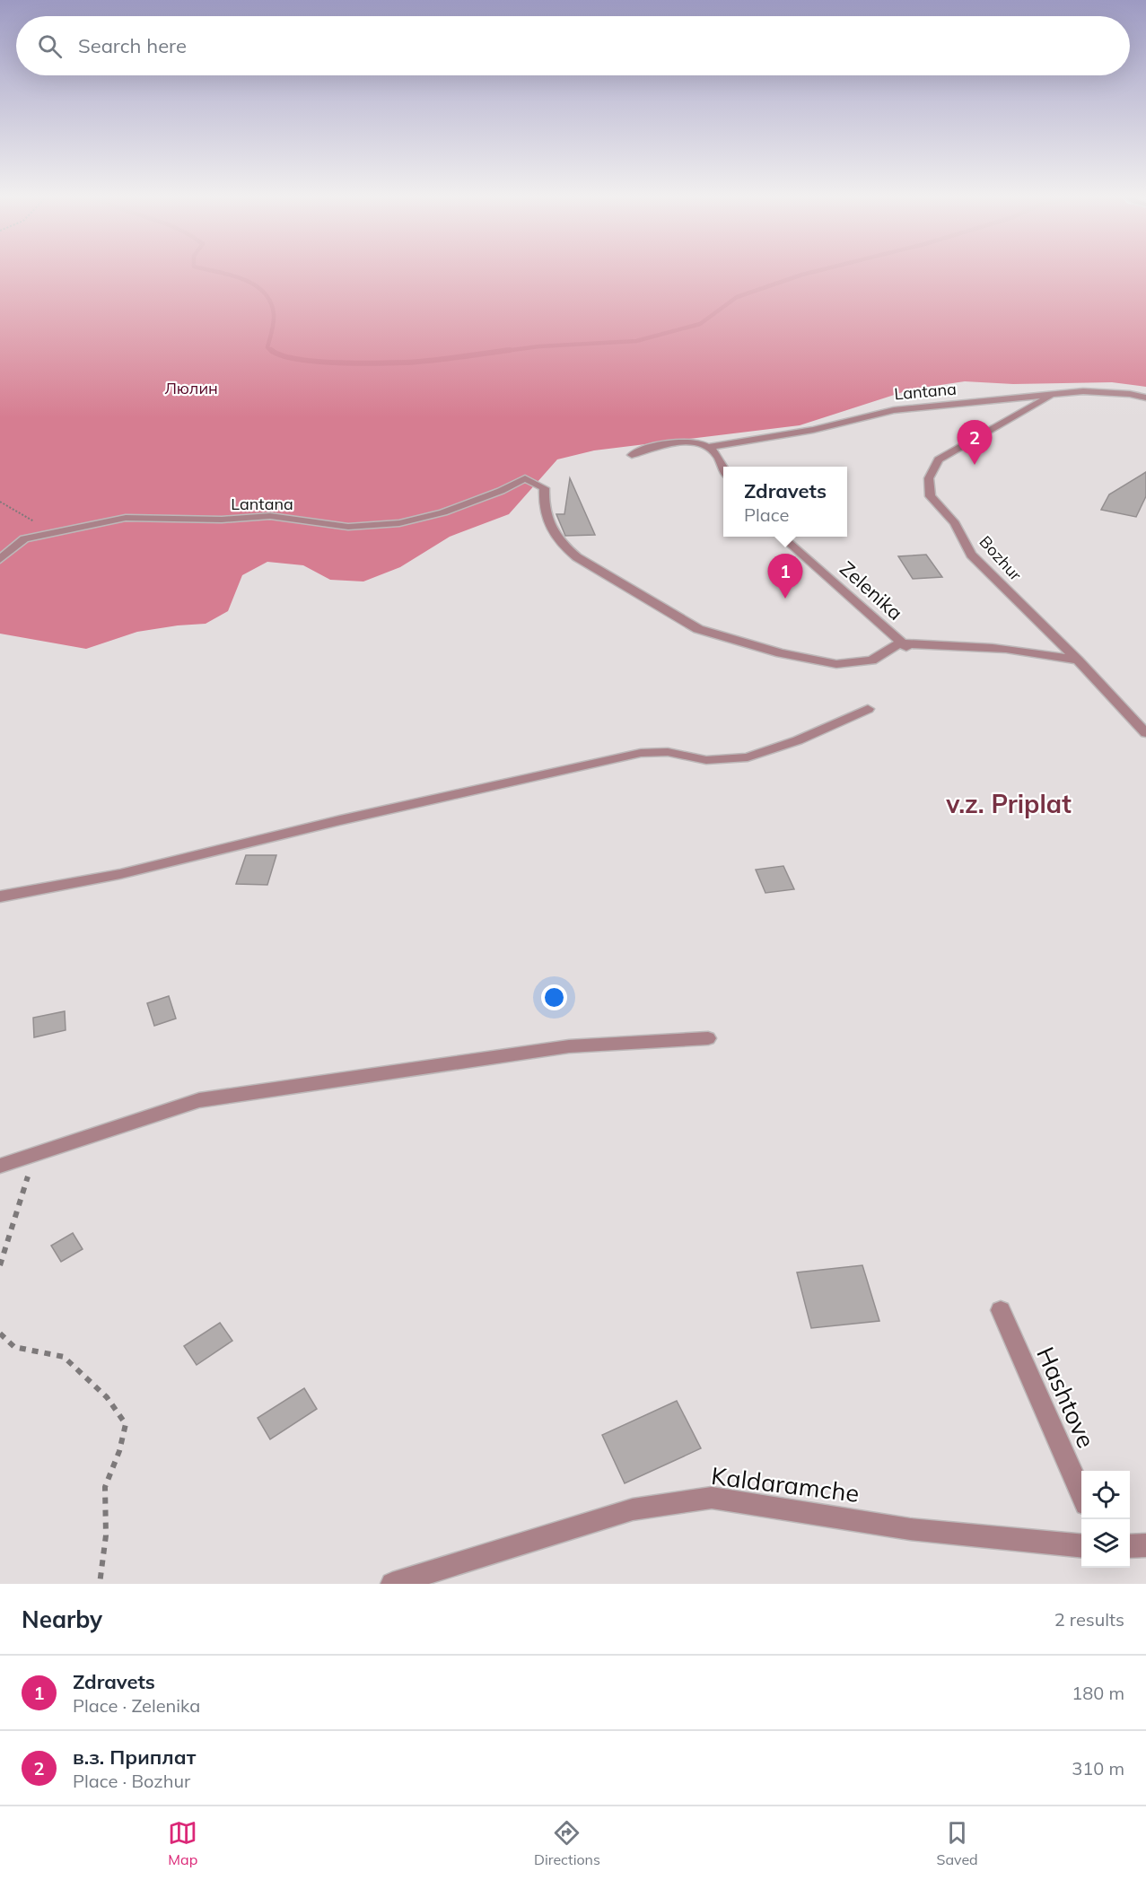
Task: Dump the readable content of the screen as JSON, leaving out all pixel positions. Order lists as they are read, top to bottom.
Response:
{
  "streets": {
    "street": [
      "Lantana",
      "Bozhur",
      "Zelenika",
      "Hashtove",
      "Kaldaramche"
    ]
  },
  "crossings": [
    ["Lantana", "Bozhur"],
    ["Lantana", "Zelenika"]
  ],
  "districts": ["v.z. Priplat"],
  "parks": ["Люлин"],
  "page": {
    "search": "Search here",
    "pins": ["2", "1"],
    "popup": ["Zdravets", "Place"],
    "heading": ["Nearby", "2 results"],
    "list": [
      {
        "mark": "1",
        "name": "Zdravets",
        "note": "Place · Zelenika",
        "value": "180 m"
      },
      {
        "mark": "2",
        "name": "в.з. Приплат",
        "note": "Place · Bozhur",
        "value": "310 m"
      }
    ],
    "nav": ["Map", "Directions", "Saved"]
  }
}
